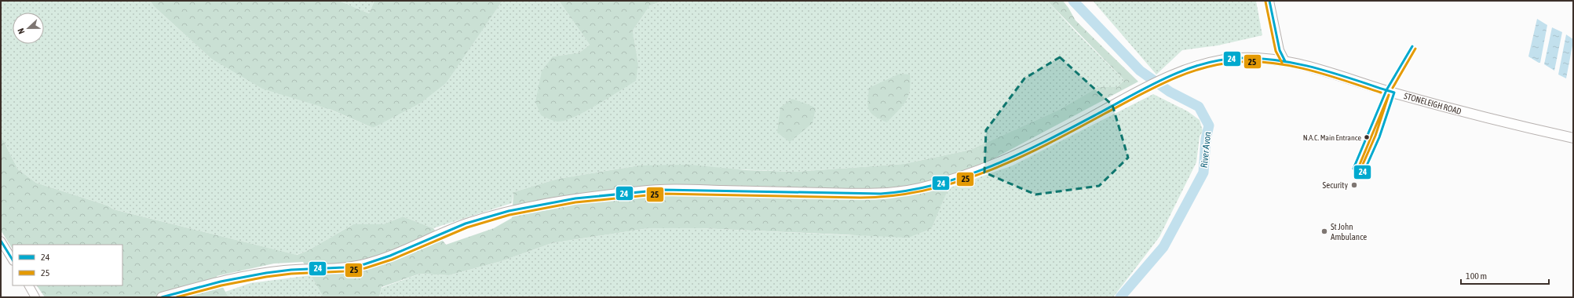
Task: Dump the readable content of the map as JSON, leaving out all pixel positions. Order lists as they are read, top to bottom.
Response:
{
  "streets": {
    "main road": ["STONELEIGH ROAD"]
  },
  "water": ["River Avon"],
  "places": ["N.A.C. Main Entrance", "Security", "St John Ambulance"],
  "lines": ["transit line 24", "transit line 25"],
  "legend": ["24", "25"],
  "scale_bar": "100 m",
  "north": "left"
}
